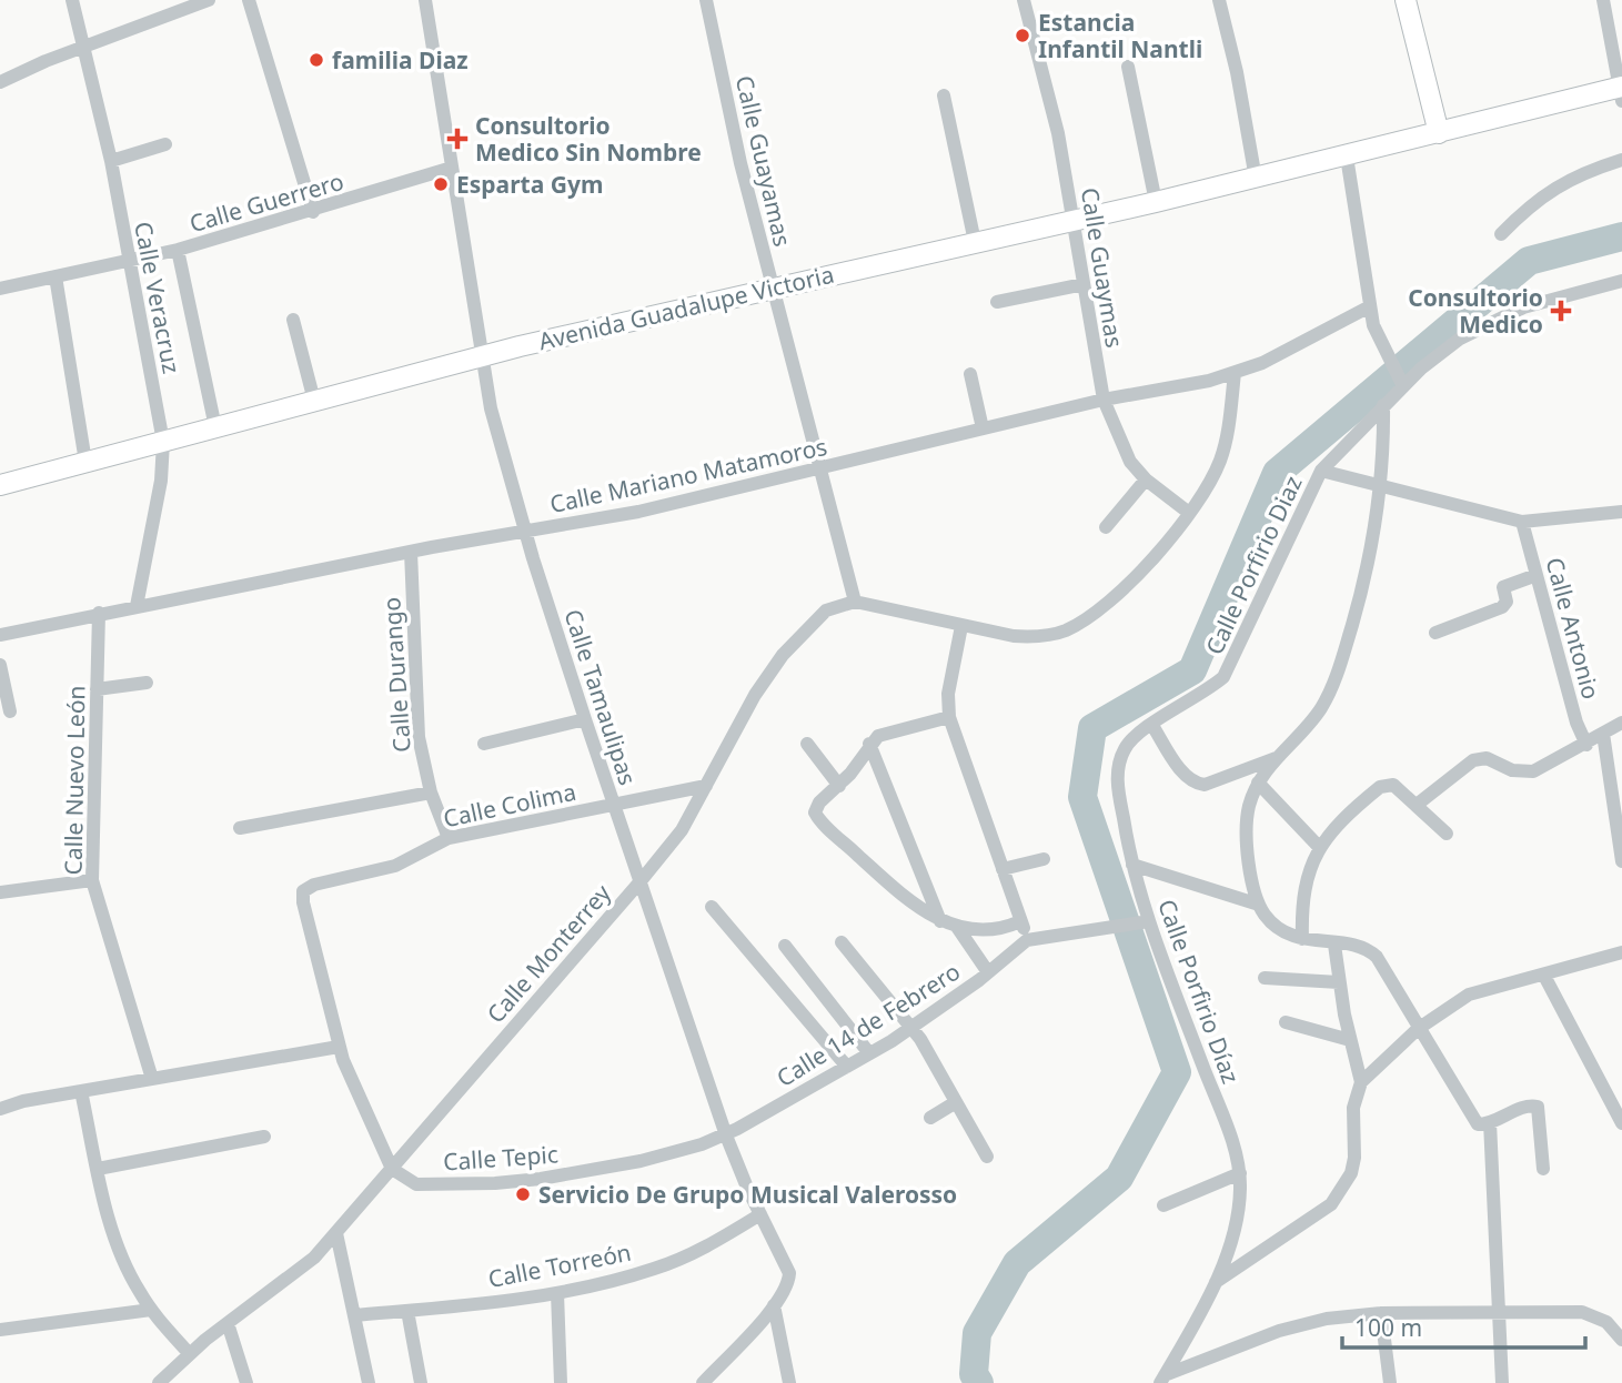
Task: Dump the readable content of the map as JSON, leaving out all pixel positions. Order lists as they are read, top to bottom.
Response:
{
  "streets": {
    "main road": ["Avenida Guadalupe Victoria"],
    "street": [
      "Calle Guayamas",
      "Calle Guerrero",
      "Calle Guaymas",
      "Calle Veracruz",
      "Calle Mariano Matamoros",
      "Calle Porfirio Diaz",
      "Calle Antonio",
      "Calle Durango",
      "Calle Tamaulipas",
      "Calle Nuevo León",
      "Calle Colima",
      "Calle Monterrey",
      "Calle Porfirio Díaz",
      "Calle 14 de Febrero",
      "Calle Tepic",
      "Calle Torreón"
    ]
  },
  "crossings": [
    ["Calle Guayamas", "Avenida Guadalupe Victoria"],
    ["Calle Guayamas", "Calle Mariano Matamoros"],
    ["Calle Guayamas", "Calle Monterrey"],
    ["Calle Guerrero", "Calle Veracruz"],
    ["Calle Guerrero", "Calle Tamaulipas"],
    ["Calle Guaymas", "Avenida Guadalupe Victoria"],
    ["Calle Guaymas", "Calle Mariano Matamoros"],
    ["Calle Veracruz", "Avenida Guadalupe Victoria"],
    ["Calle Veracruz", "Calle Mariano Matamoros"],
    ["Avenida Guadalupe Victoria", "Calle Tamaulipas"],
    ["Calle Mariano Matamoros", "Calle Durango"],
    ["Calle Mariano Matamoros", "Calle Tamaulipas"],
    ["Calle Mariano Matamoros", "Calle Nuevo León"],
    ["Calle Porfirio Diaz", "Calle Porfirio Díaz"],
    ["Calle Durango", "Calle Colima"],
    ["Calle Tamaulipas", "Calle Colima"],
    ["Calle Tamaulipas", "Calle Monterrey"],
    ["Calle Tamaulipas", "Calle 14 de Febrero"],
    ["Calle Tamaulipas", "Calle Tepic"],
    ["Calle Tamaulipas", "Calle Torreón"],
    ["Calle Colima", "Calle Monterrey"],
    ["Calle Monterrey", "Calle Tepic"],
    ["Calle 14 de Febrero", "Calle Tepic"]
  ],
  "places": {
    "other": [
      "Estancia Infantil Nantli",
      "familia Diaz",
      "Esparta Gym",
      "Servicio De Grupo Musical Valerosso"
    ],
    "health": ["Consultorio Medico Sin Nombre", "Consultorio Medico"]
  },
  "scale_bar": "100 m"
}
